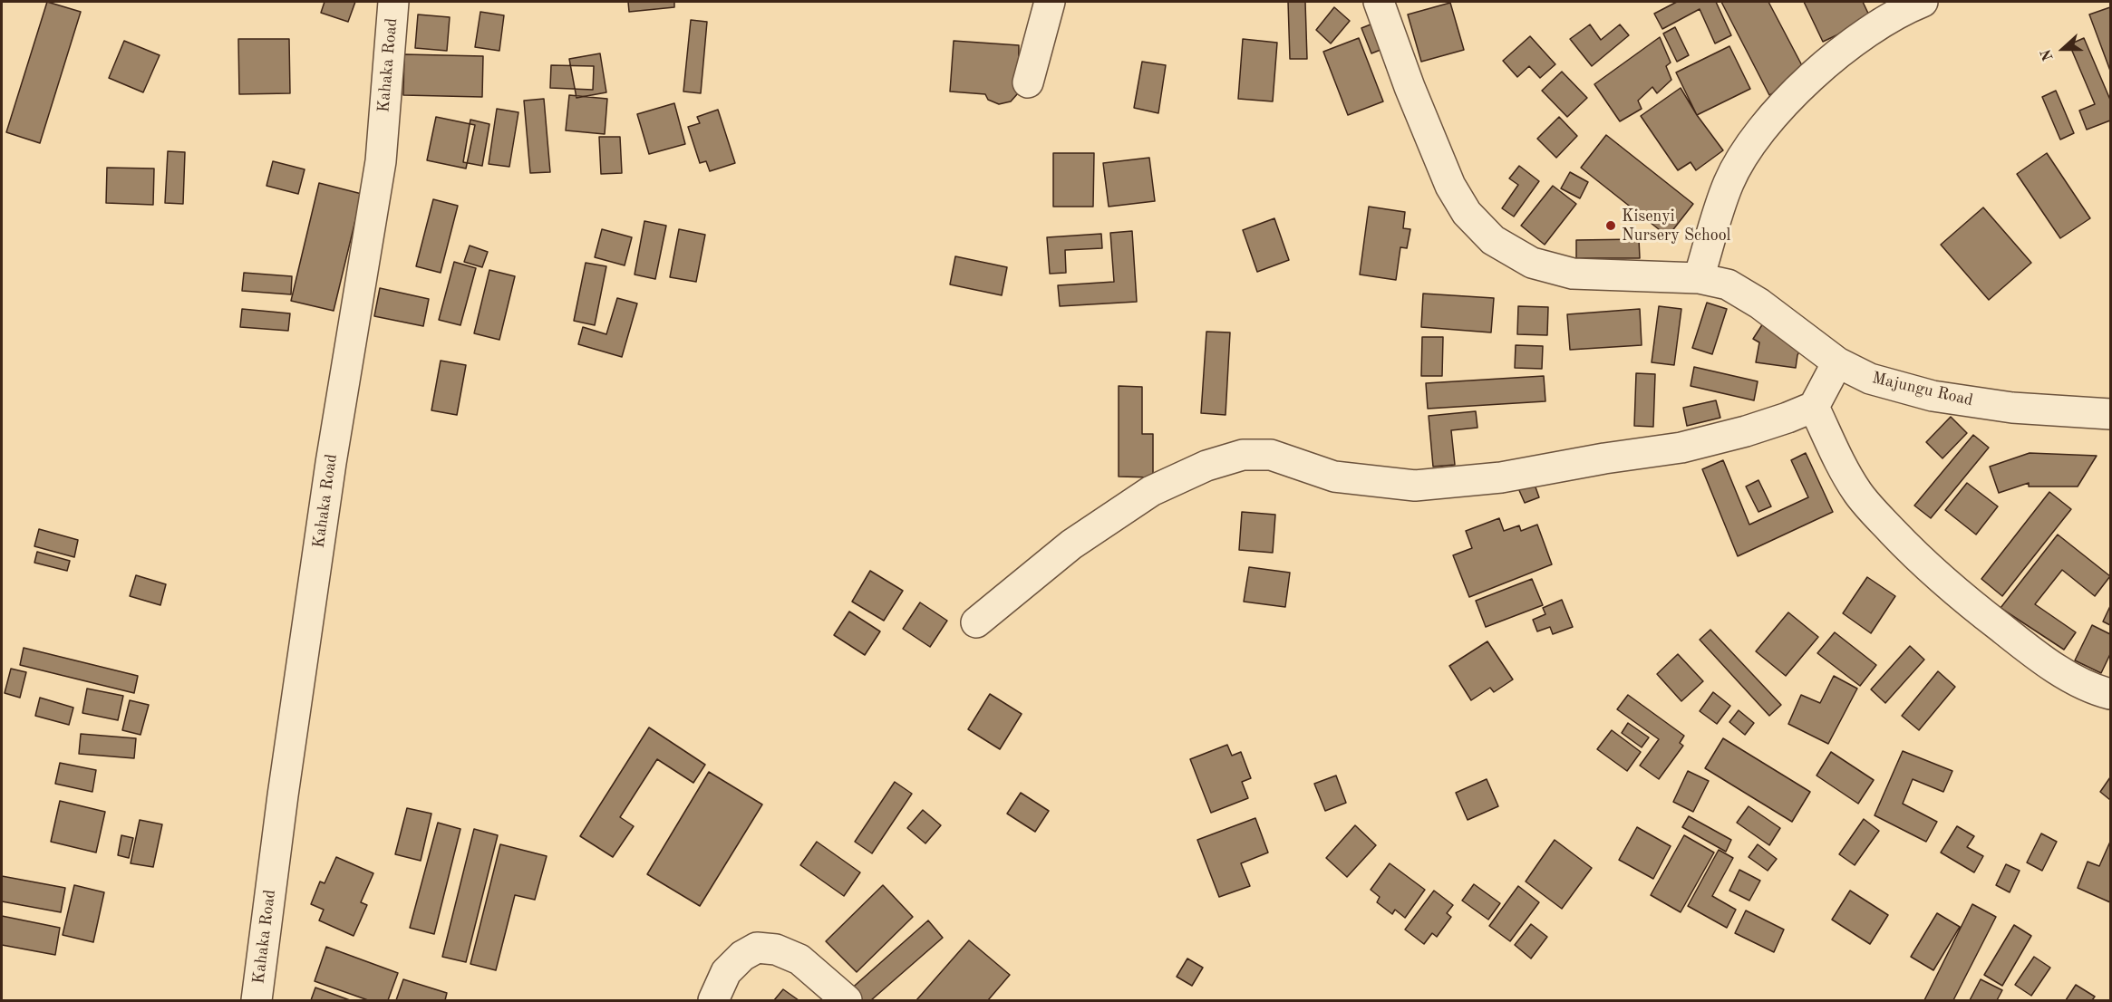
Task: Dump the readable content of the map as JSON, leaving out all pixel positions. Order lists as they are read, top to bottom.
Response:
{
  "streets": {
    "street": ["Kahaka Road", "Majungu Road"]
  },
  "places": ["Kisenyi Nursery School"],
  "north": "left"
}
